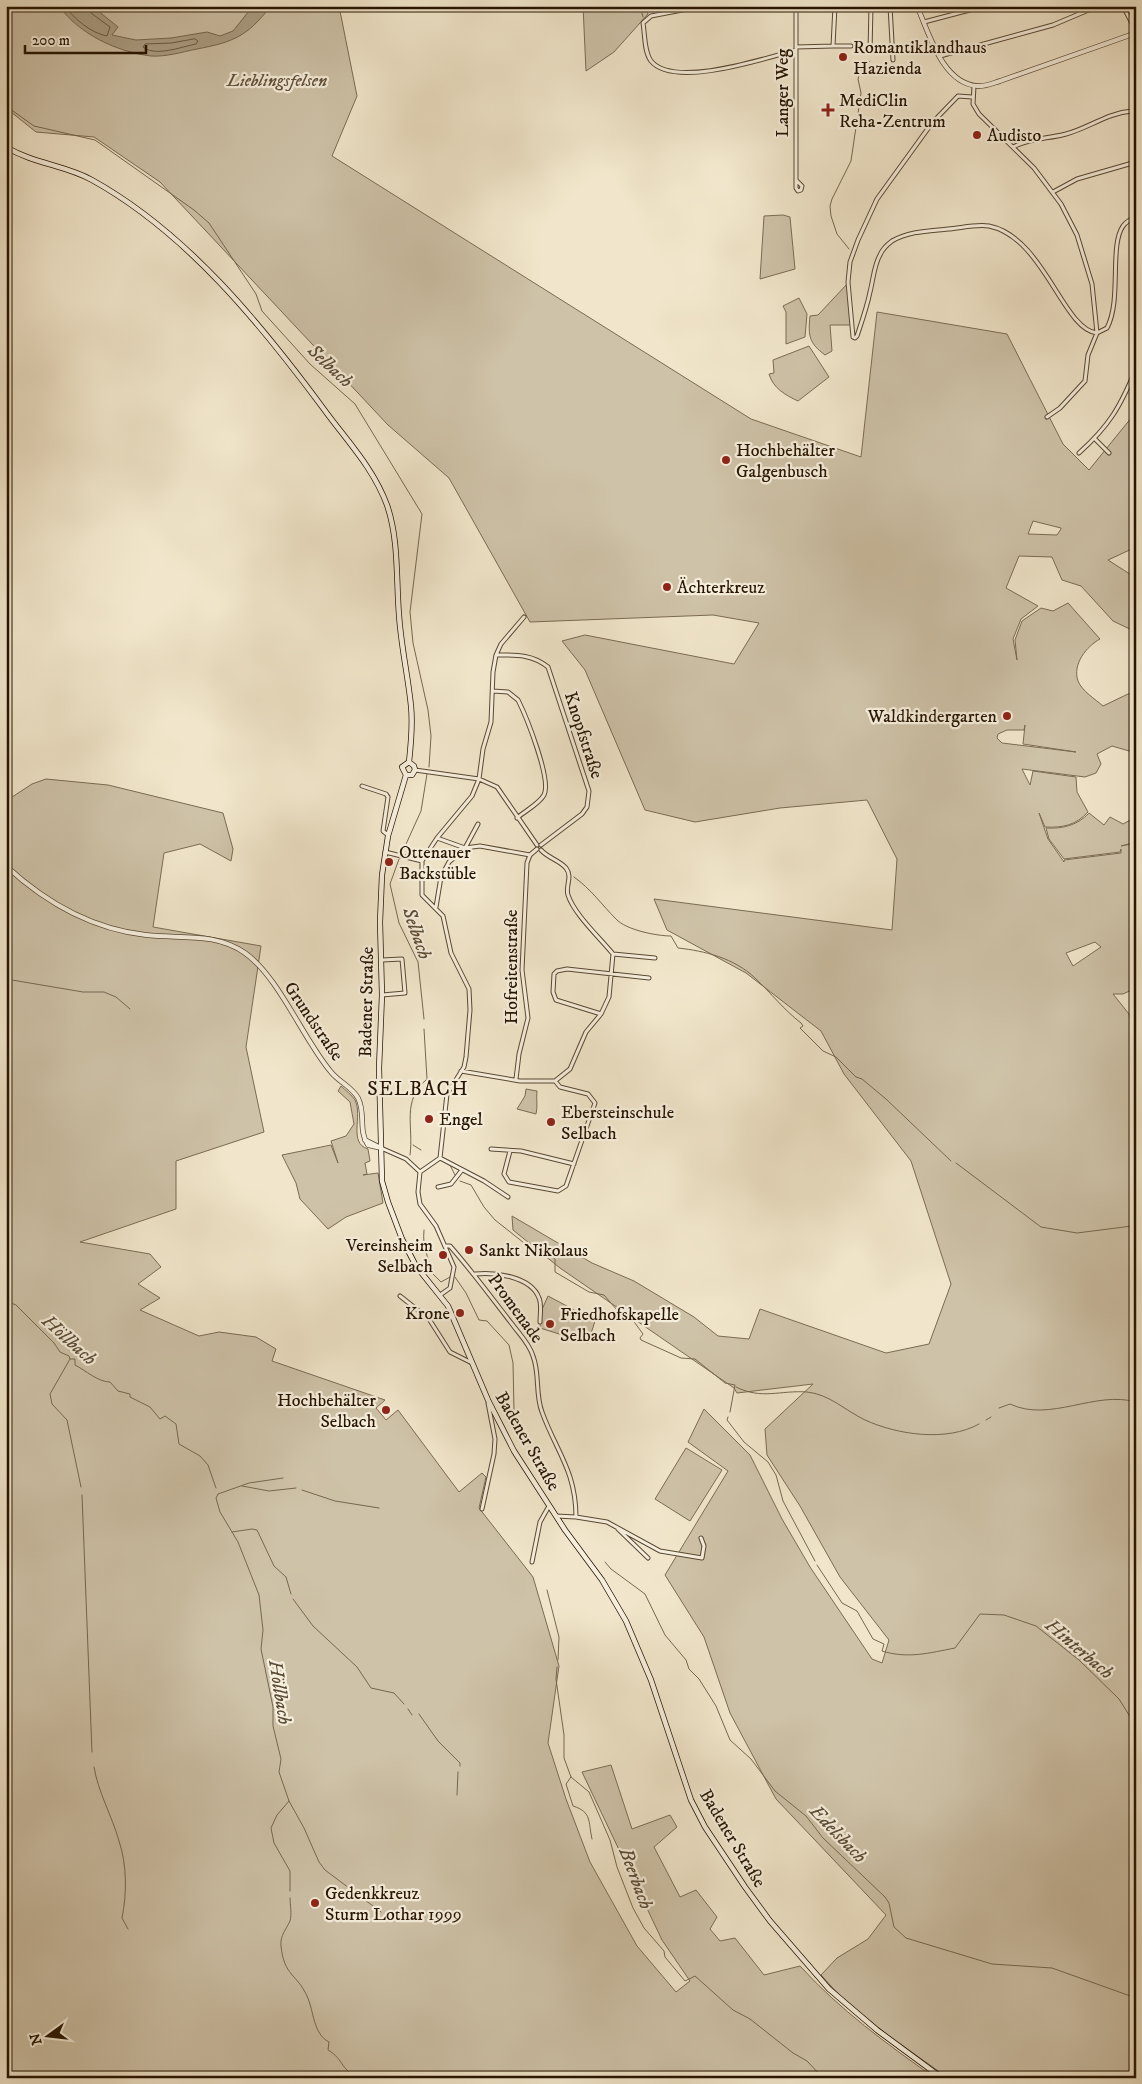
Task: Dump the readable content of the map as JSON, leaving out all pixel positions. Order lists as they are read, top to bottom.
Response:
{
  "streets": {
    "main road": ["Badener Straße"],
    "street": [
      "Langer Weg",
      "Knopfstraße",
      "Hofreitenstraße",
      "Grundstraße",
      "Promenade"
    ]
  },
  "crossings": [
    ["Badener Straße", "Grundstraße"]
  ],
  "districts": ["SELBACH"],
  "water": [
    "Selbach",
    "Höllbach",
    "Hinterbach",
    "Edelsbach",
    "Beerbach"
  ],
  "parks": ["Lieblingsfelsen"],
  "places": {
    "other": [
      "Romantiklandhaus Hazienda",
      "Audisto",
      "Hochbehälter Galgenbusch",
      "Ächterkreuz",
      "Waldkindergarten",
      "Ottenauer Backstüble",
      "Engel",
      "Ebersteinschule Selbach",
      "Sankt Nikolaus",
      "Vereinsheim Selbach",
      "Krone",
      "Friedhofskapelle Selbach",
      "Hochbehälter Selbach",
      "Gedenkkreuz Sturm Lothar 1999"
    ],
    "health": ["MediClin Reha-Zentrum"]
  },
  "scale_bar": "200 m",
  "north": "left"
}
